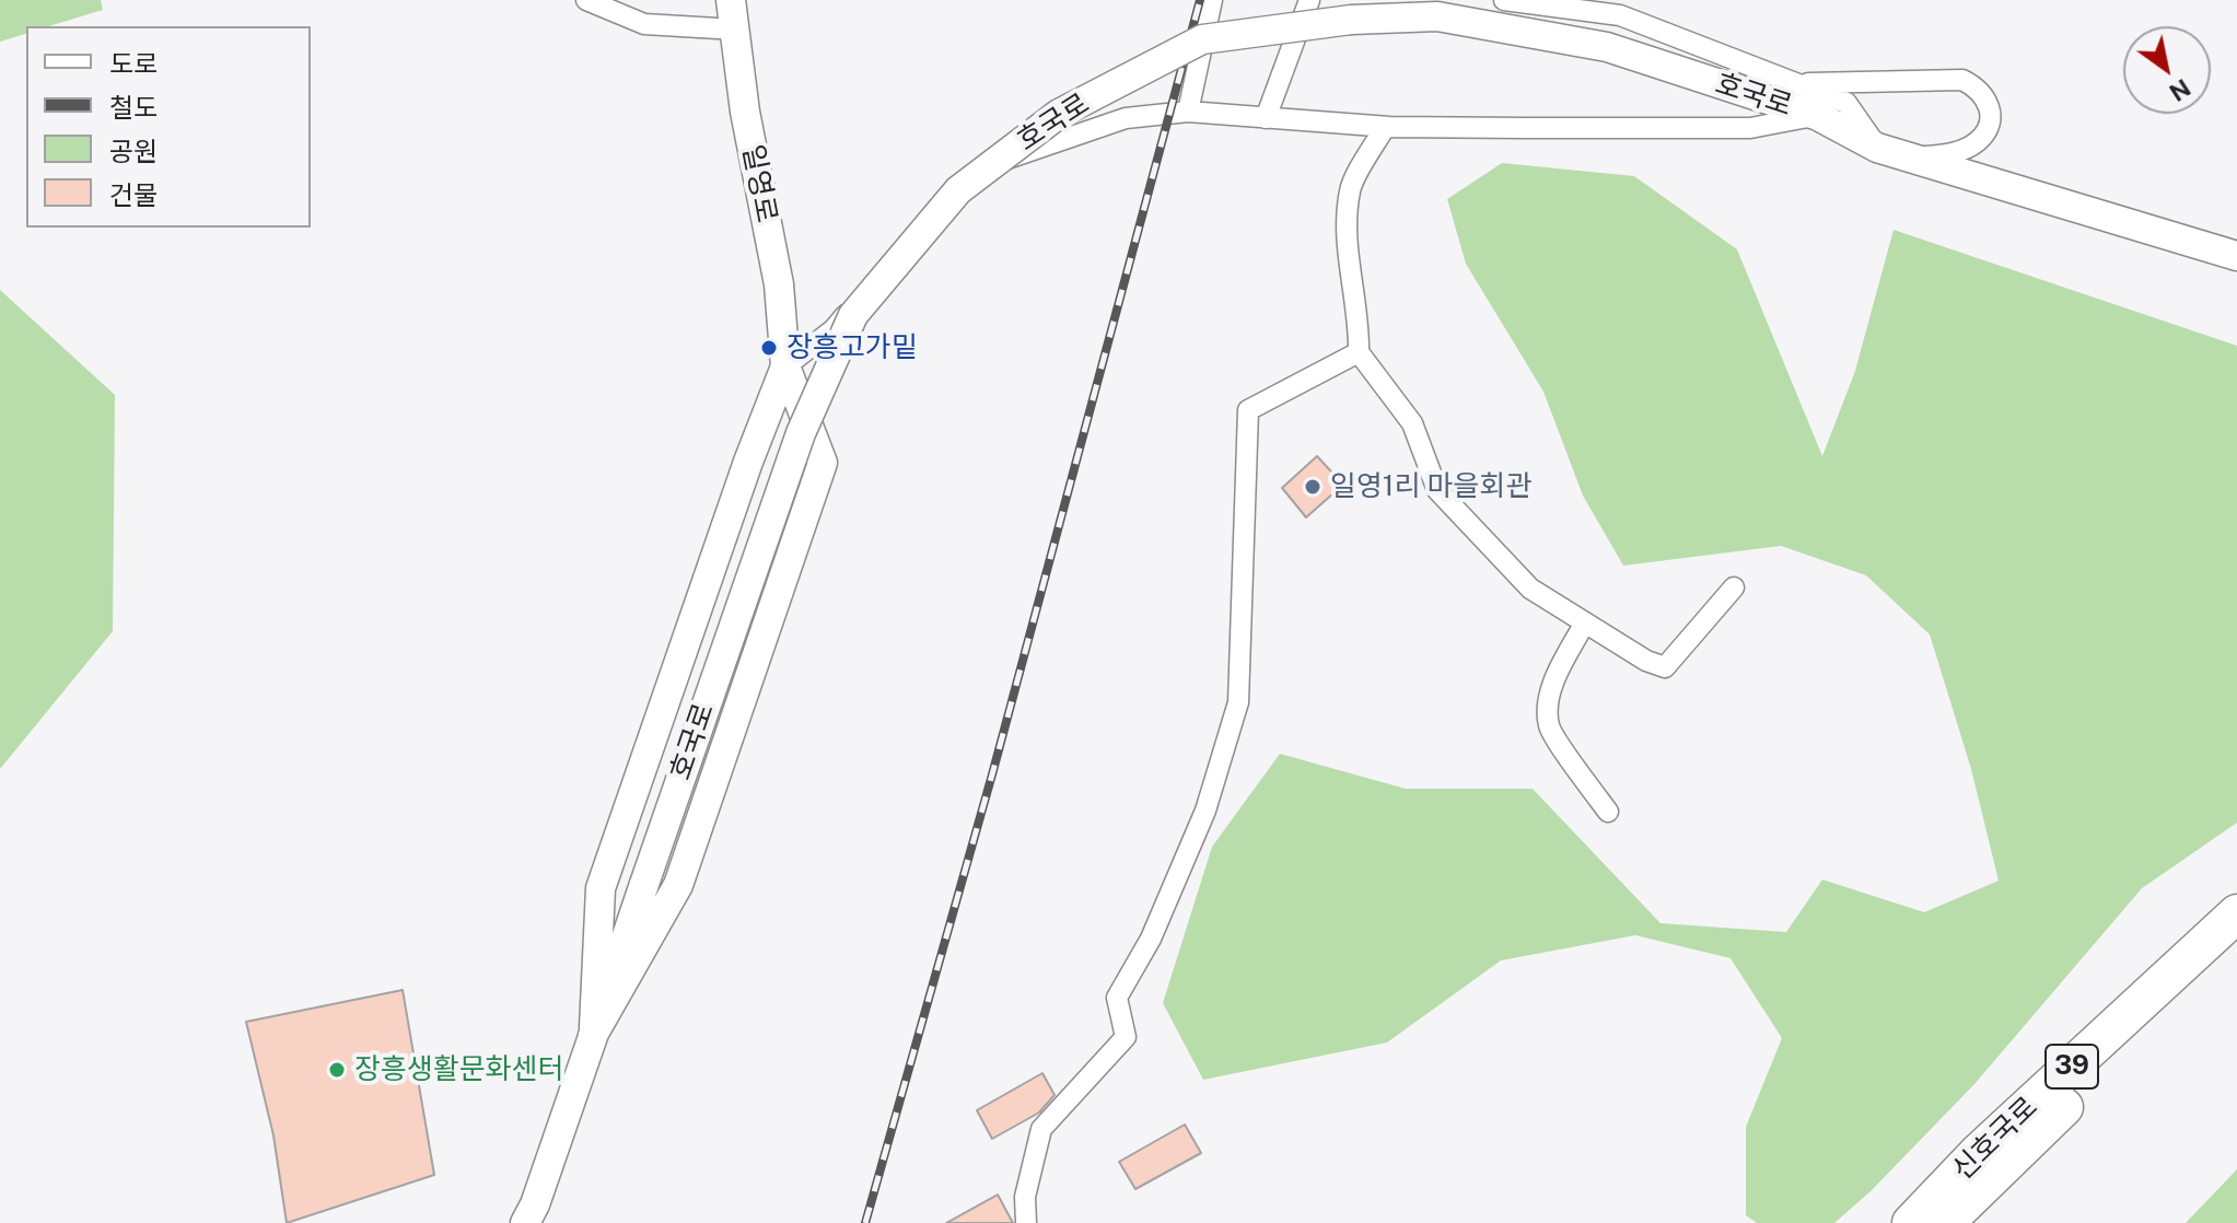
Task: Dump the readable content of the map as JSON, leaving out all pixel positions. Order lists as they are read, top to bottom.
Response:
{
  "streets": {
    "highway": ["39", "신호국로"],
    "street": ["호국로", "일영로"]
  },
  "places": ["장흥고가밑", "일영1리 마을회관", "장흥생활문화센터"],
  "legend": [
    "도로",
    "철도",
    "공원",
    "건물"
  ],
  "north": "bottom right"
}
